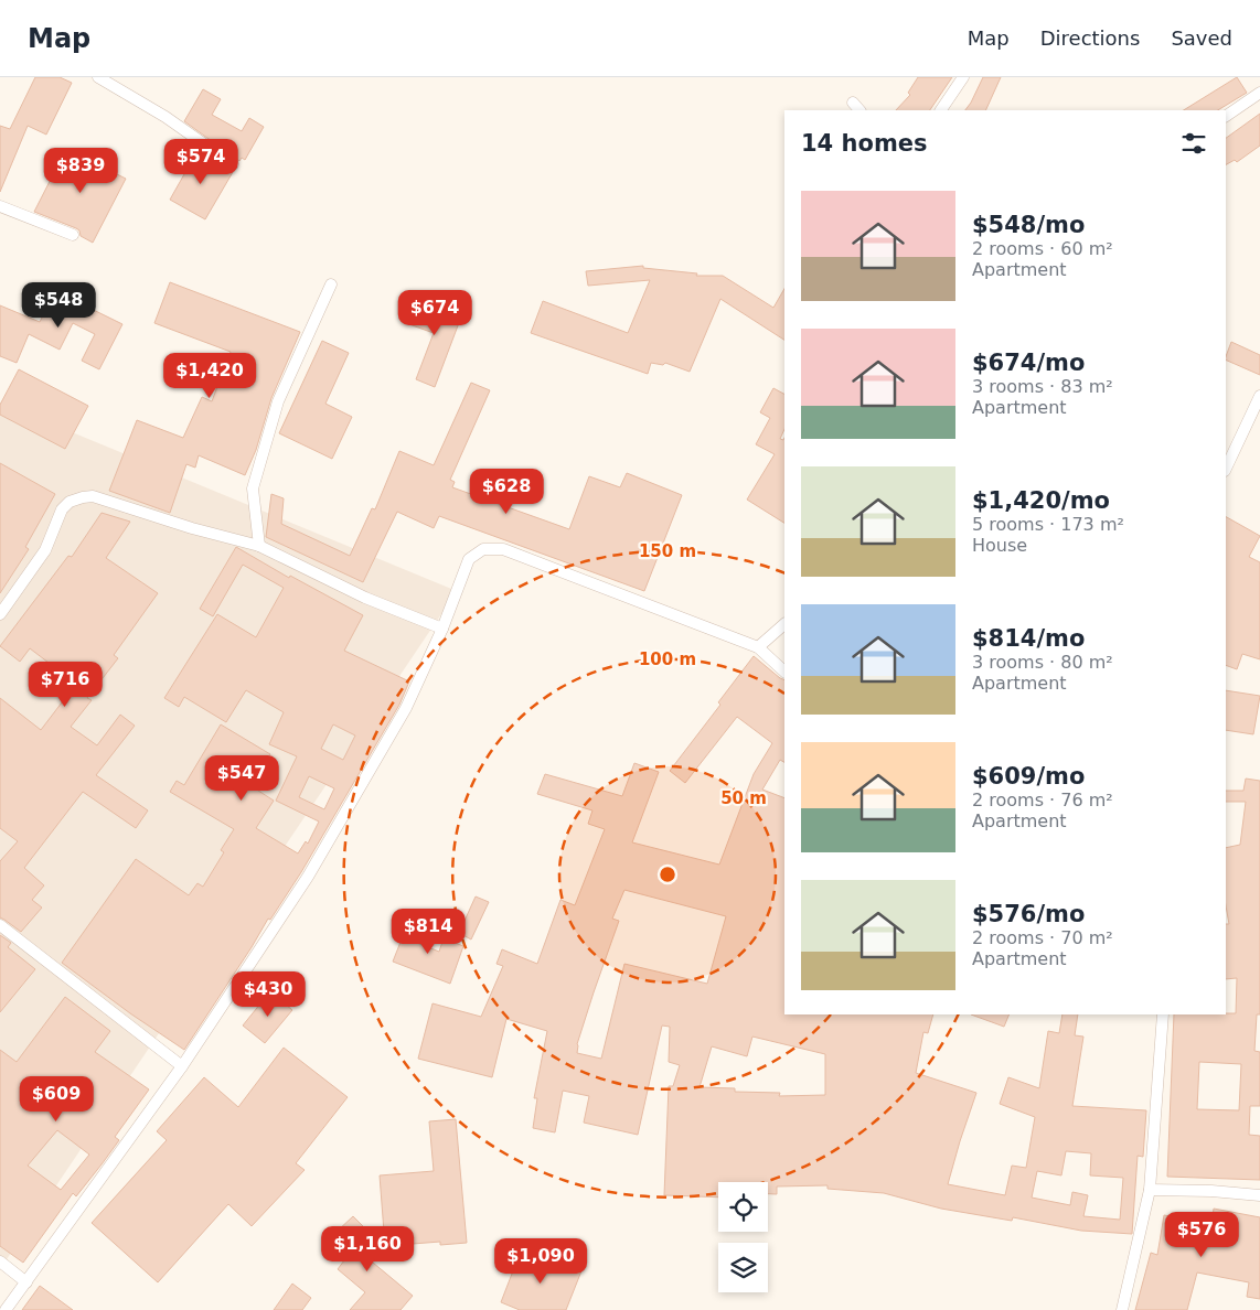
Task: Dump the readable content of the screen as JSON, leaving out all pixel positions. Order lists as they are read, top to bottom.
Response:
{
  "page": {
    "header": "Map",
    "nav": ["Map", "Directions", "Saved"],
    "heading": "14 homes",
    "price": [
      "$574",
      "$839",
      "$548",
      "$674",
      "$1,420",
      "$628",
      "$716",
      "$547",
      "$814",
      "$430",
      "$609",
      "$576",
      "$1,160",
      "$1,090"
    ],
    "list": [
      {
        "name": "$548/mo",
        "note": "2 rooms · 60 m² · Apartment"
      },
      {
        "name": "$674/mo",
        "note": "3 rooms · 83 m² · Apartment"
      },
      {
        "name": "$1,420/mo",
        "note": "5 rooms · 173 m² · House"
      },
      {
        "name": "$814/mo",
        "note": "3 rooms · 80 m² · Apartment"
      },
      {
        "name": "$609/mo",
        "note": "2 rooms · 76 m² · Apartment"
      },
      {
        "name": "$576/mo",
        "note": "2 rooms · 70 m² · Apartment"
      }
    ]
  },
  "rings": ["150 m", "100 m", "50 m"]
}
